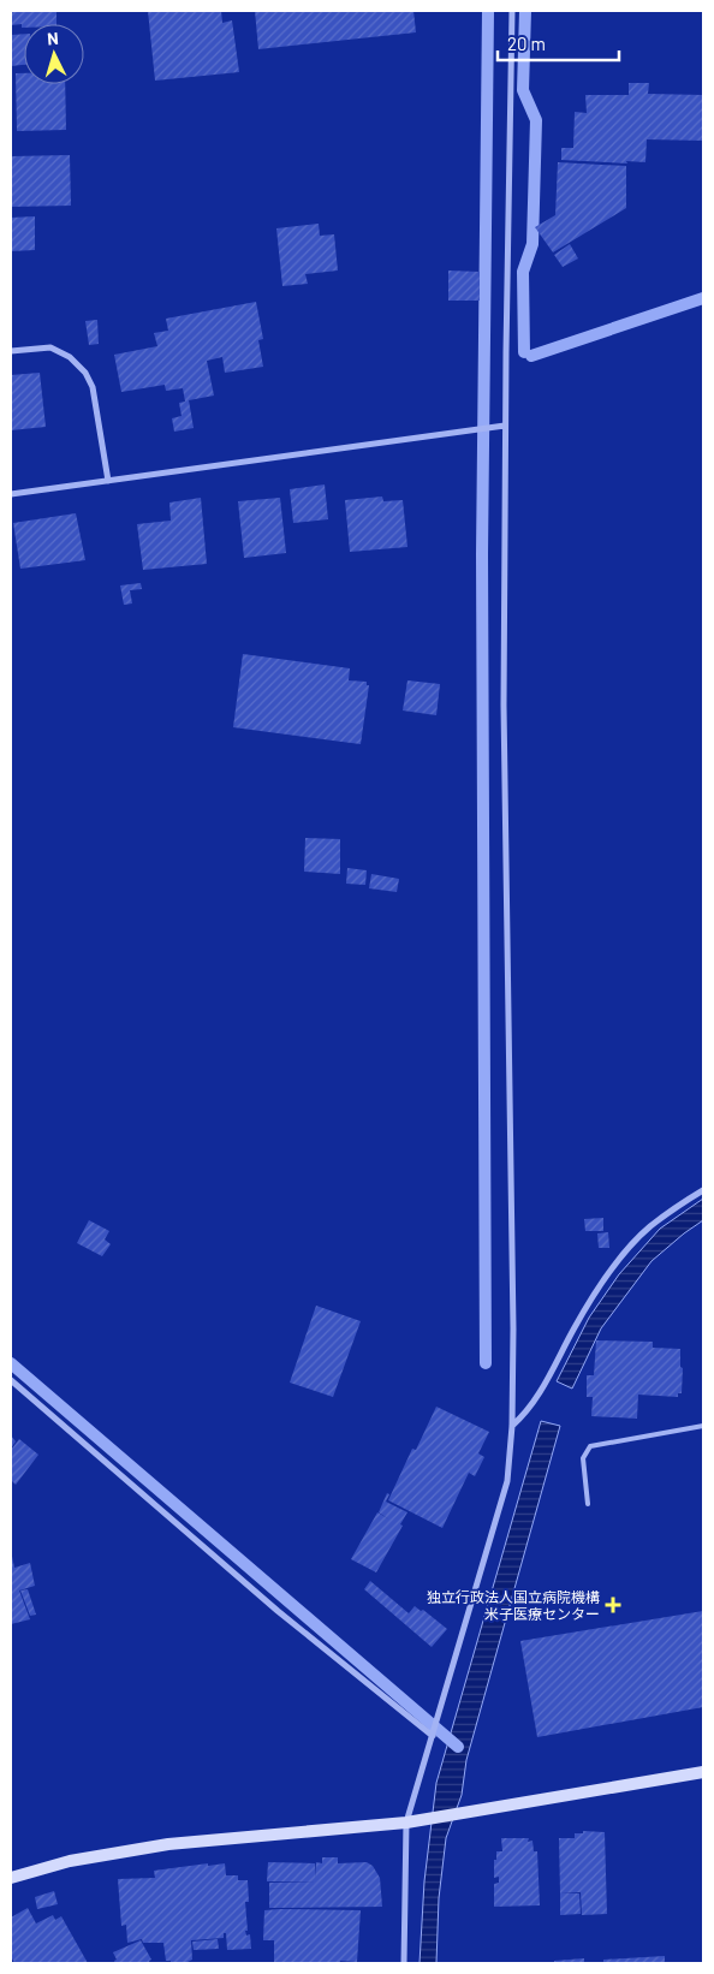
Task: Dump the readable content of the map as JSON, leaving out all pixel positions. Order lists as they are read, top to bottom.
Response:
{
  "places": {
    "health": ["独立行政法人国立病院機構 米子医療センター"]
  },
  "scale_bar": "20 m",
  "north": "top"
}
